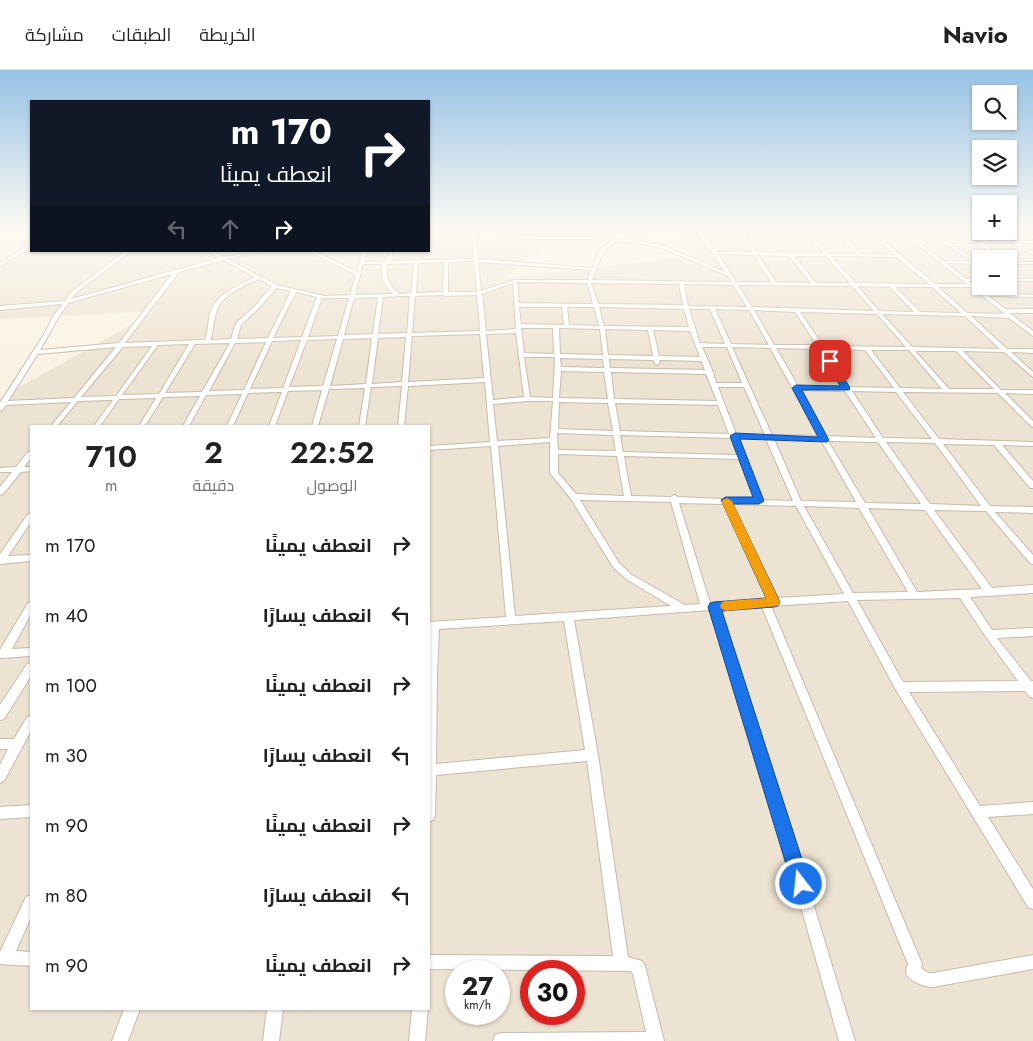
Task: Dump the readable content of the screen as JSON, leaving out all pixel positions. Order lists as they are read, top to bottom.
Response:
{
  "page": {
    "header": "Navio",
    "nav": ["الخريطة", "الطبقات", "مشاركة"],
    "map_buttons": ["+", "−"],
    "turn": ["170 m", "انعطف يمينًا"],
    "eta": [
      "22:52",
      "الوصول",
      "2",
      "دقيقة",
      "710",
      "m"
    ],
    "list": [
      {
        "name": "انعطف يمينًا",
        "value": "170 m"
      },
      {
        "name": "انعطف يسارًا",
        "value": "40 m"
      },
      {
        "name": "انعطف يمينًا",
        "value": "100 m"
      },
      {
        "name": "انعطف يسارًا",
        "value": "30 m"
      },
      {
        "name": "انعطف يمينًا",
        "value": "90 m"
      },
      {
        "name": "انعطف يسارًا",
        "value": "80 m"
      },
      {
        "name": "انعطف يمينًا",
        "value": "90 m"
      }
    ],
    "speed": "27 km/h",
    "limit": "30"
  }
}
